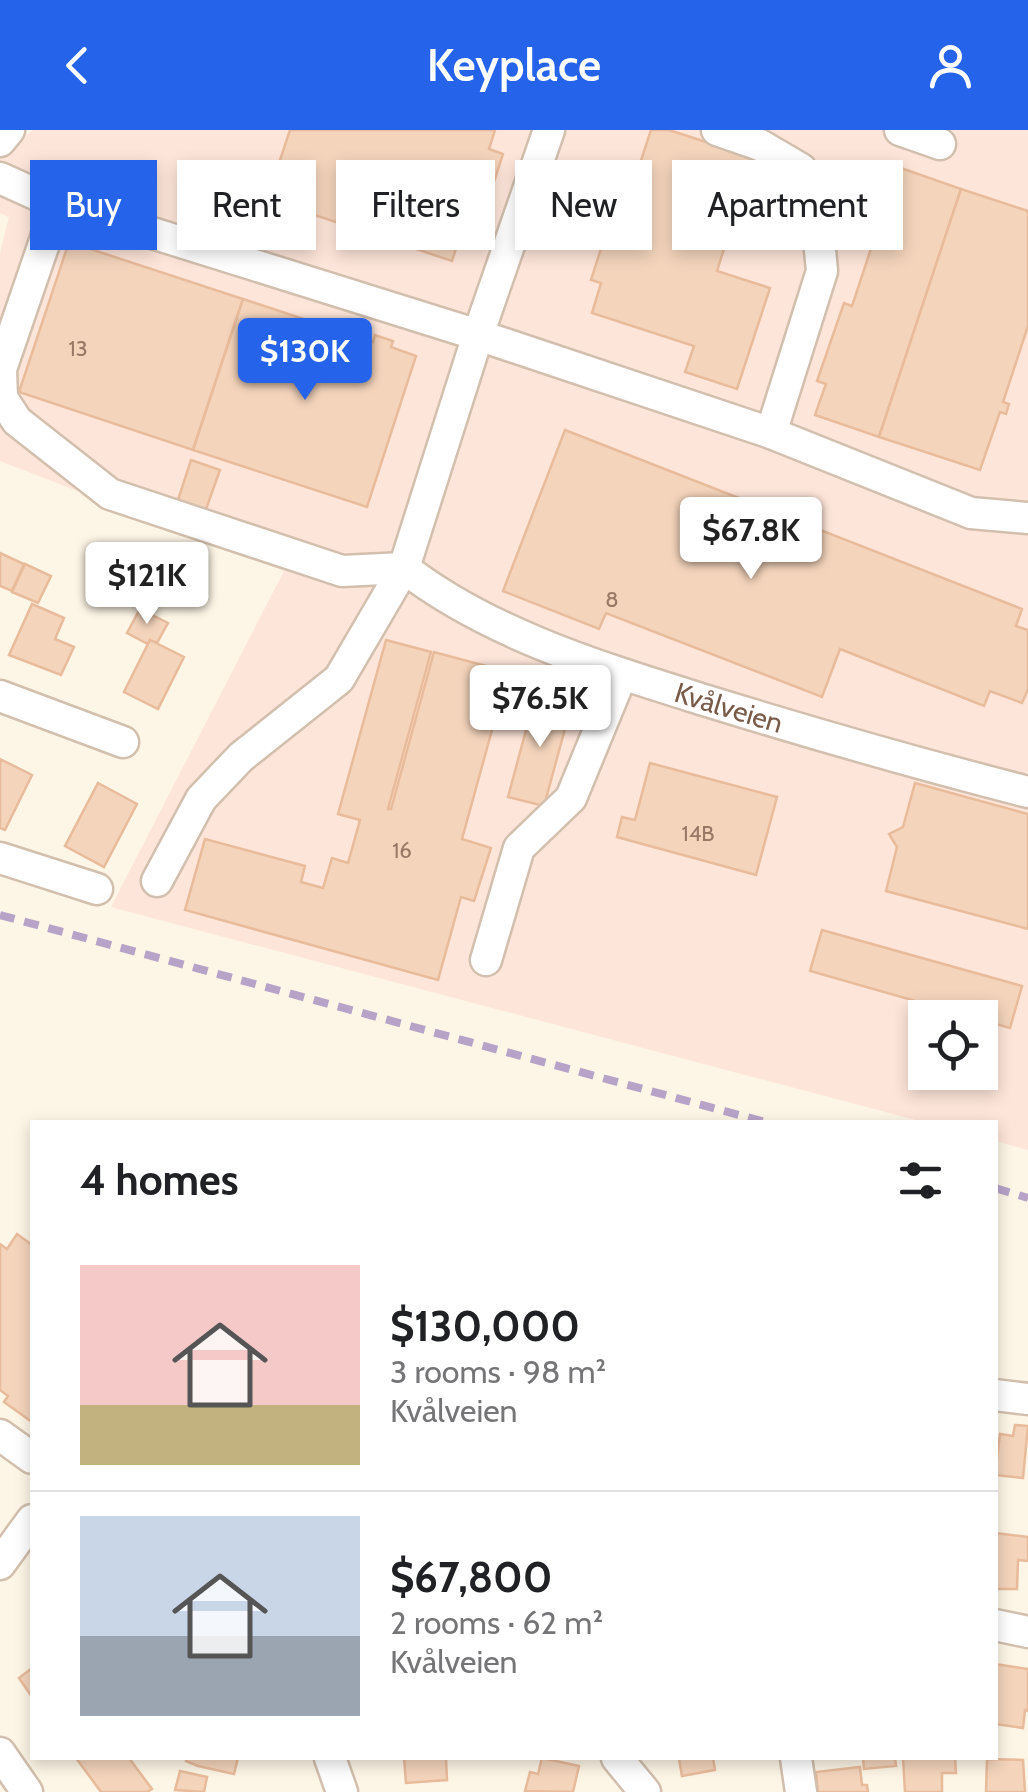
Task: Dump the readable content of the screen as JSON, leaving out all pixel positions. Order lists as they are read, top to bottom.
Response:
{
  "streets": {
    "street": ["Kvålveien"]
  },
  "house_numbers": [
    "13",
    "8",
    "14B",
    "16"
  ],
  "page": {
    "header": "Keyplace",
    "chip": [
      "Buy",
      "Rent",
      "Filters",
      "New",
      "Apartment"
    ],
    "price": [
      "$130K",
      "$67.8K",
      "$121K",
      "$76.5K"
    ],
    "heading": "4 homes",
    "list": [
      {
        "name": "$130,000",
        "note": "3 rooms · 98 m² · Kvålveien"
      },
      {
        "name": "$67,800",
        "note": "2 rooms · 62 m² · Kvålveien"
      }
    ]
  }
}
